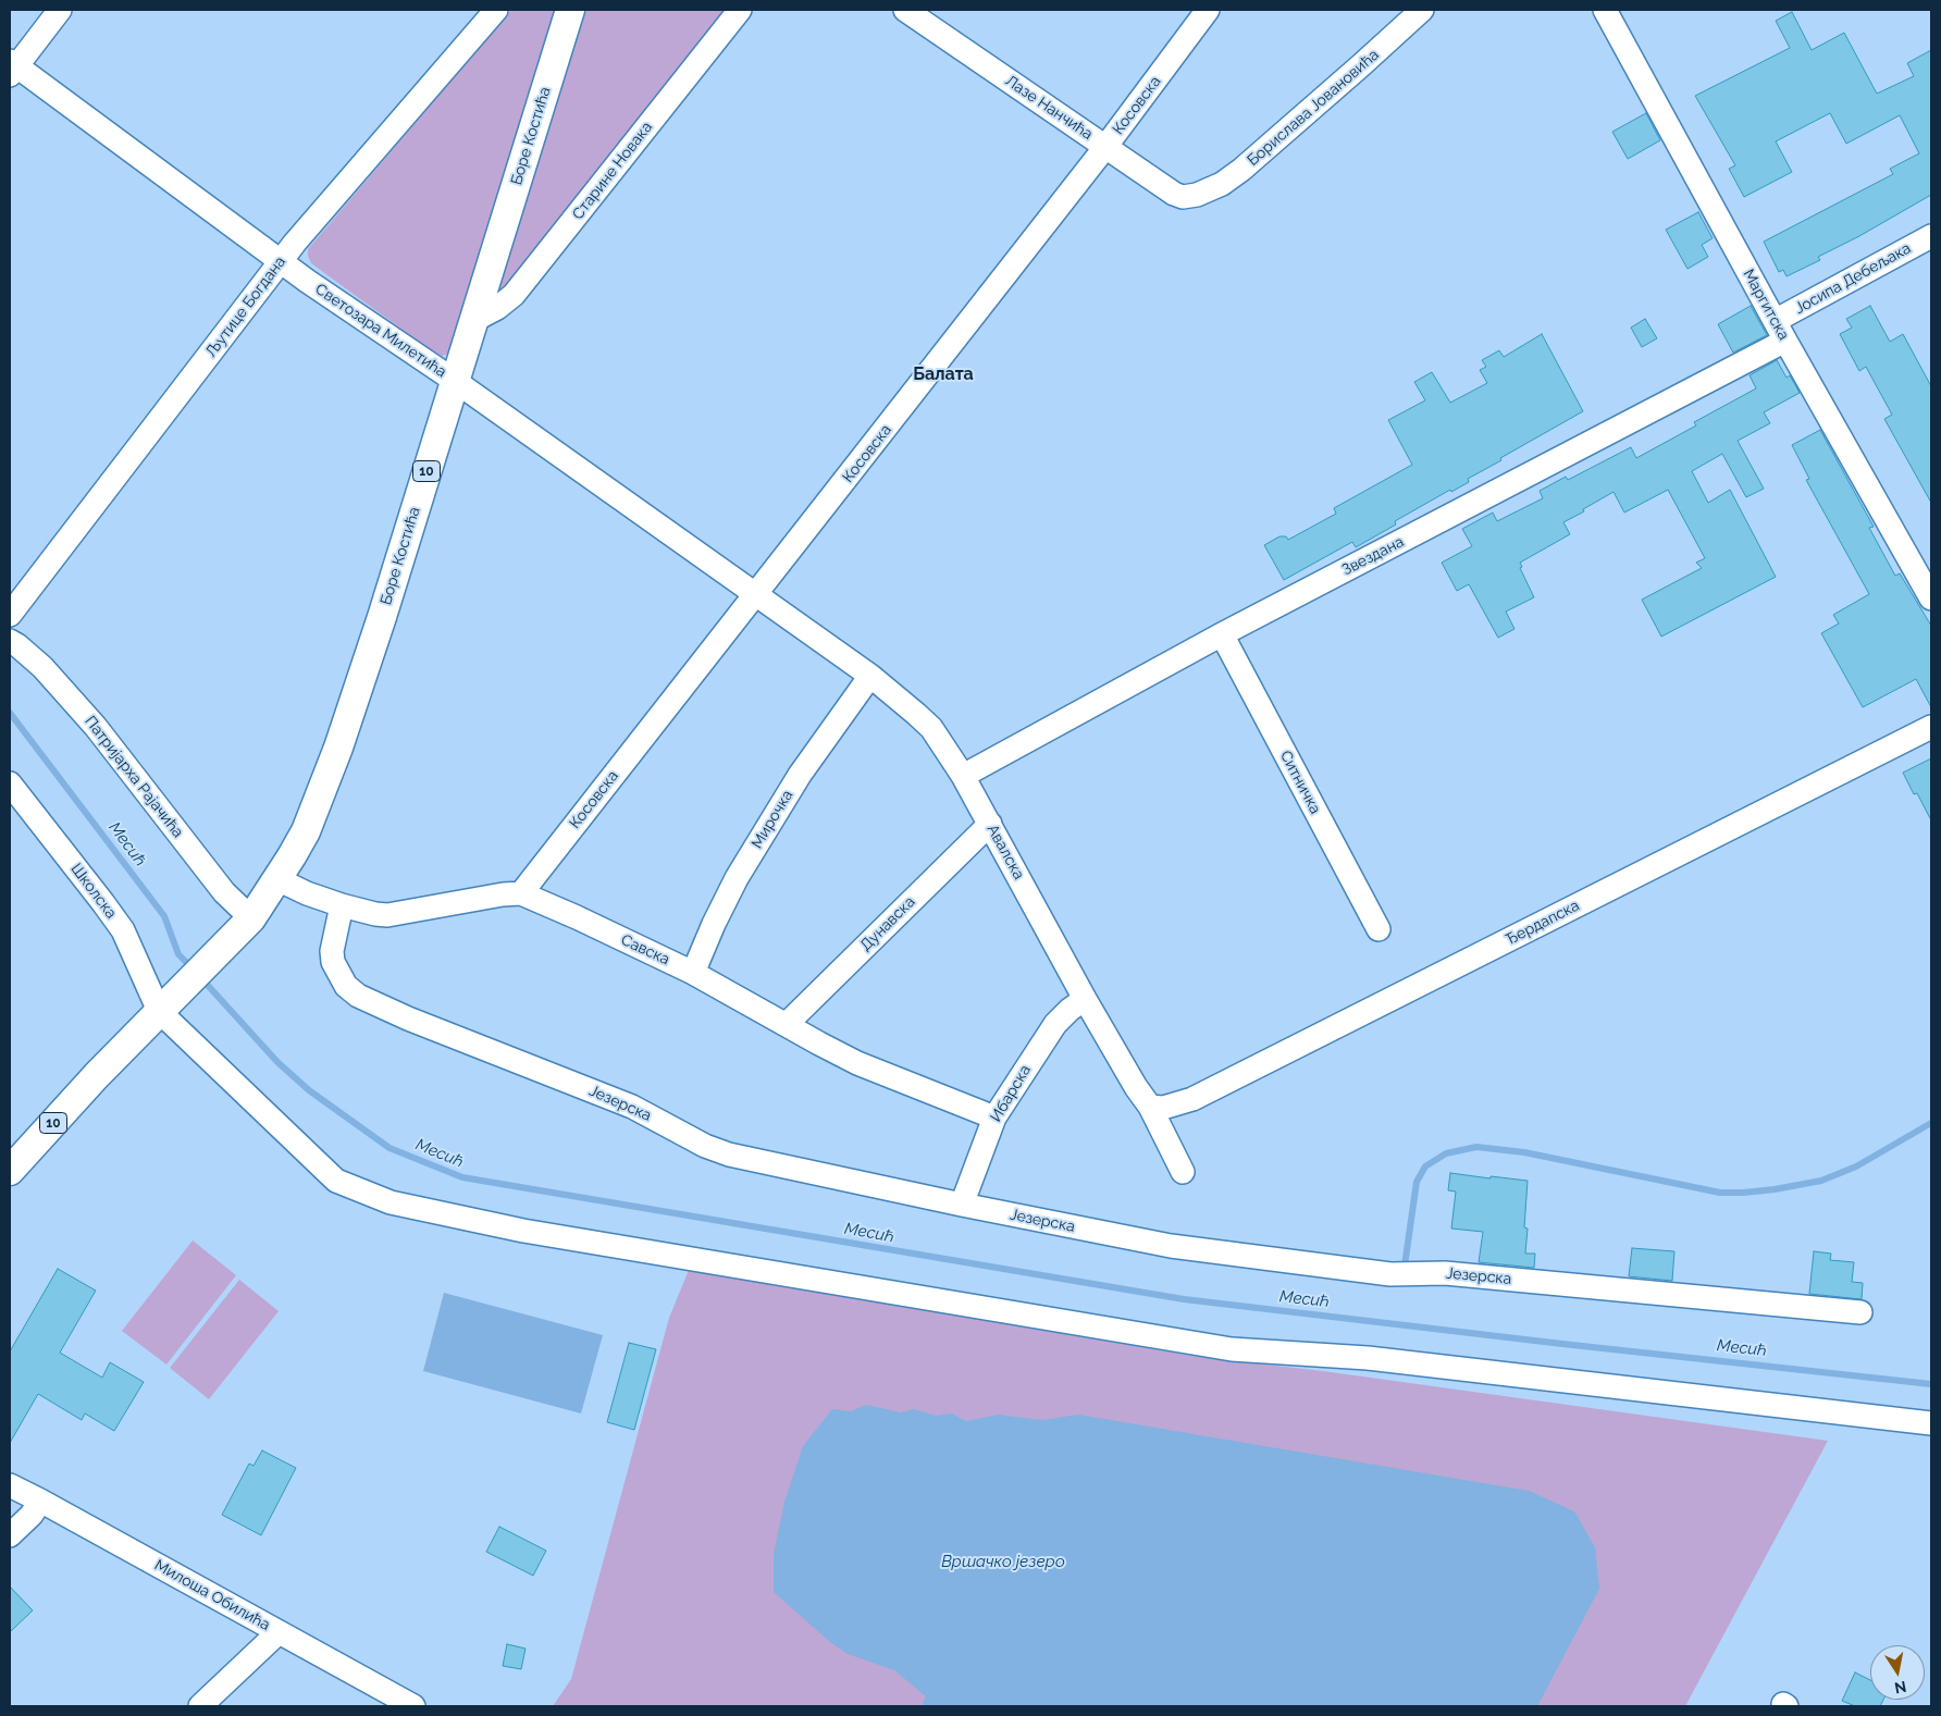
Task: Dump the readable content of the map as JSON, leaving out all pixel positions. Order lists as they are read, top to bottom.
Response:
{
  "streets": {
    "main road": ["Боре Костића", "10"],
    "street": [
      "Косовска",
      "Лазе Нанчића",
      "Борислава Јовановића",
      "Старине Новака",
      "Јосипа Дебељака",
      "Маргитска",
      "Љутице Богдана",
      "Светозара Милетића",
      "Звездана",
      "Патријарха Рајачића",
      "Ситничка",
      "Мирочка",
      "Авалска",
      "Школска",
      "Ђердапска",
      "Дунавска",
      "Савска",
      "Ибарска",
      "Језерска",
      "Милоша Обилића"
    ]
  },
  "crossings": [
    ["Косовска", "Лазе Нанчића"],
    ["Косовска", "Светозара Милетића"],
    ["Косовска", "Авалска"],
    ["Косовска", "Савска"],
    ["Лазе Нанчића", "Борислава Јовановића"],
    ["Боре Костића", "Старине Новака"],
    ["Боре Костића", "Светозара Милетића"],
    ["Боре Костића", "10"],
    ["Боре Костића", "Патријарха Рајачића"],
    ["Боре Костића", "Школска"],
    ["Боре Костића", "Савска"],
    ["Јосипа Дебељака", "Маргитска"],
    ["Маргитска", "Звездана"],
    ["Љутице Богдана", "Светозара Милетића"],
    ["Светозара Милетића", "Авалска"],
    ["10", "Школска"],
    ["Звездана", "Ситничка"],
    ["Звездана", "Авалска"],
    ["Мирочка", "Авалска"],
    ["Мирочка", "Савска"],
    ["Авалска", "Ђердапска"],
    ["Авалска", "Дунавска"],
    ["Авалска", "Ибарска"],
    ["Дунавска", "Савска"],
    ["Савска", "Ибарска"],
    ["Савска", "Језерска"],
    ["Ибарска", "Језерска"]
  ],
  "districts": ["Балата"],
  "water": ["Месић", "Вршачко језеро"],
  "north": "bottom"
}
